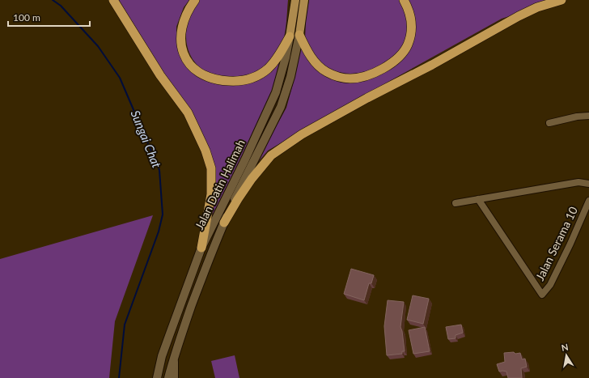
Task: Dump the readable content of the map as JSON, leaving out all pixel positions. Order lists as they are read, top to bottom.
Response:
{
  "streets": {
    "main road": ["Jalan Datin Halimah"],
    "street": ["Jalan Serama 10"]
  },
  "water": ["Sungai Chat"],
  "scale_bar": "100 m",
  "north": "top"
}
